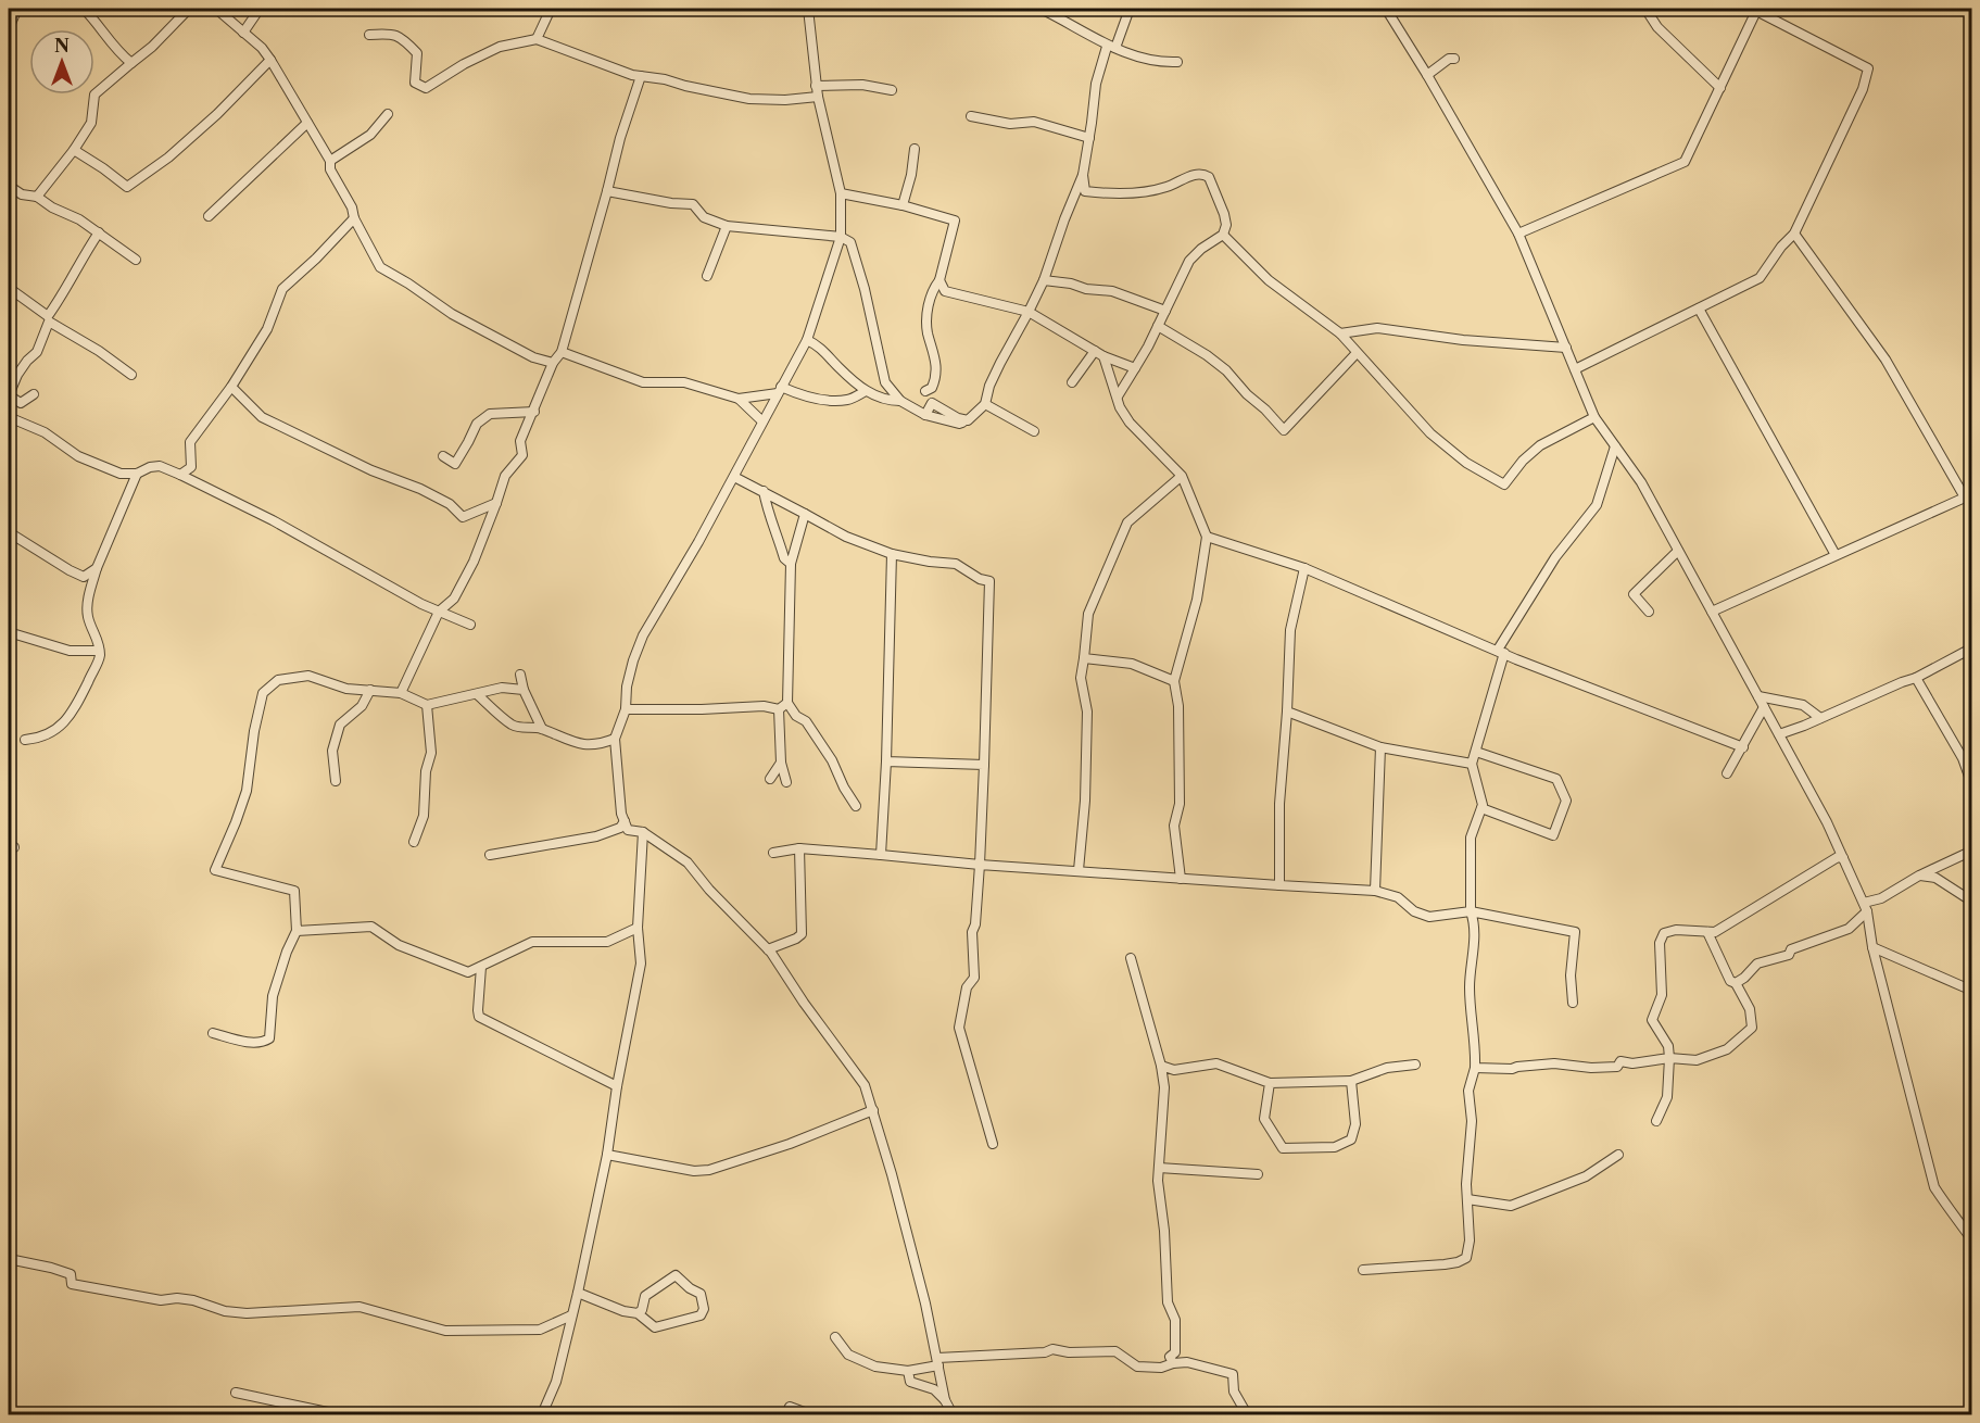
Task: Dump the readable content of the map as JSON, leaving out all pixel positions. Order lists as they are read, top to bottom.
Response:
{
  "north": "top"
}
